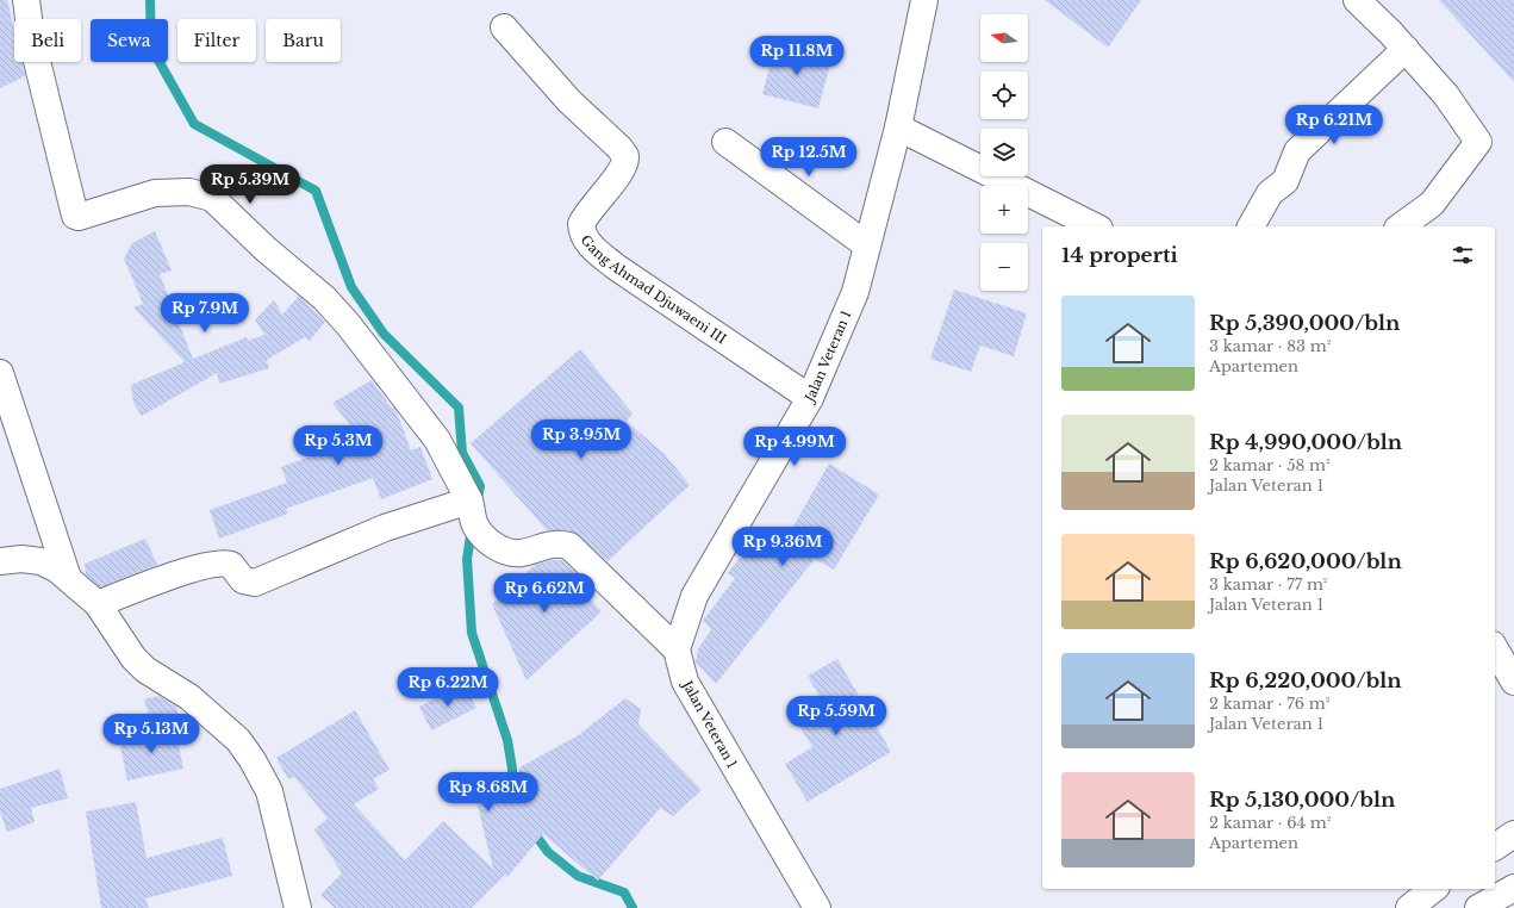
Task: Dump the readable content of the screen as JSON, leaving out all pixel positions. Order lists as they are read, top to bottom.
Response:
{
  "streets": {
    "street": ["Gang Ahmad Djuwaeni III", "Jalan Veteran 1"]
  },
  "crossings": [
    ["Gang Ahmad Djuwaeni III", "Jalan Veteran 1"]
  ],
  "north": "left",
  "page": {
    "map_buttons": ["+", "−"],
    "chip": [
      "Beli",
      "Sewa",
      "Filter",
      "Baru"
    ],
    "price": [
      "Rp 11.8M",
      "Rp 6.21M",
      "Rp 12.5M",
      "Rp 5.39M",
      "Rp 7.9M",
      "Rp 3.95M",
      "Rp 5.3M",
      "Rp 4.99M",
      "Rp 9.36M",
      "Rp 6.62M",
      "Rp 6.22M",
      "Rp 5.59M",
      "Rp 5.13M",
      "Rp 8.68M"
    ],
    "heading": "14 properti",
    "list": [
      {
        "name": "Rp 5,390,000/bln",
        "note": "3 kamar · 83 m² · Apartemen"
      },
      {
        "name": "Rp 4,990,000/bln",
        "note": "2 kamar · 58 m² · Jalan Veteran 1"
      },
      {
        "name": "Rp 6,620,000/bln",
        "note": "3 kamar · 77 m² · Jalan Veteran 1"
      },
      {
        "name": "Rp 6,220,000/bln",
        "note": "2 kamar · 76 m² · Jalan Veteran 1"
      },
      {
        "name": "Rp 5,130,000/bln",
        "note": "2 kamar · 64 m² · Apartemen"
      }
    ]
  }
}
